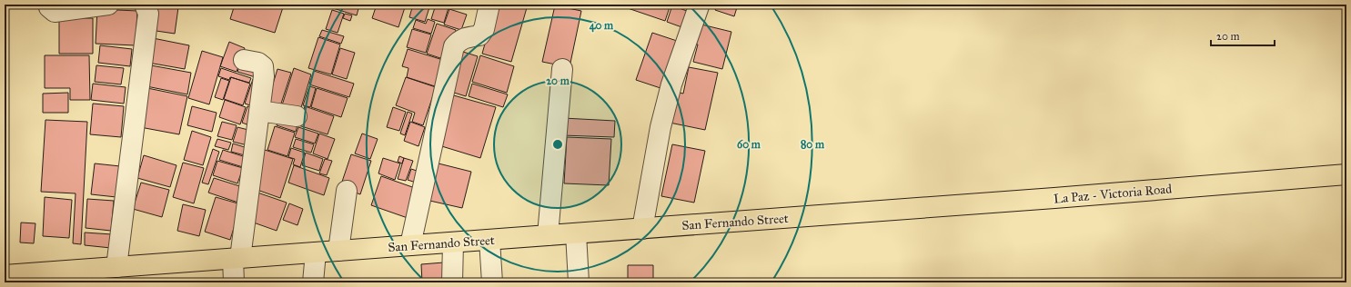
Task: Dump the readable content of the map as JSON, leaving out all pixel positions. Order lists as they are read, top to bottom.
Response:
{
  "streets": {
    "main road": ["La Paz - Victoria Road", "San Fernando Street"]
  },
  "crossings": [
    ["La Paz - Victoria Road", "San Fernando Street"]
  ],
  "scale_bar": "20 m",
  "rings": [
    "40 m",
    "20 m",
    "60 m",
    "80 m"
  ]
}
